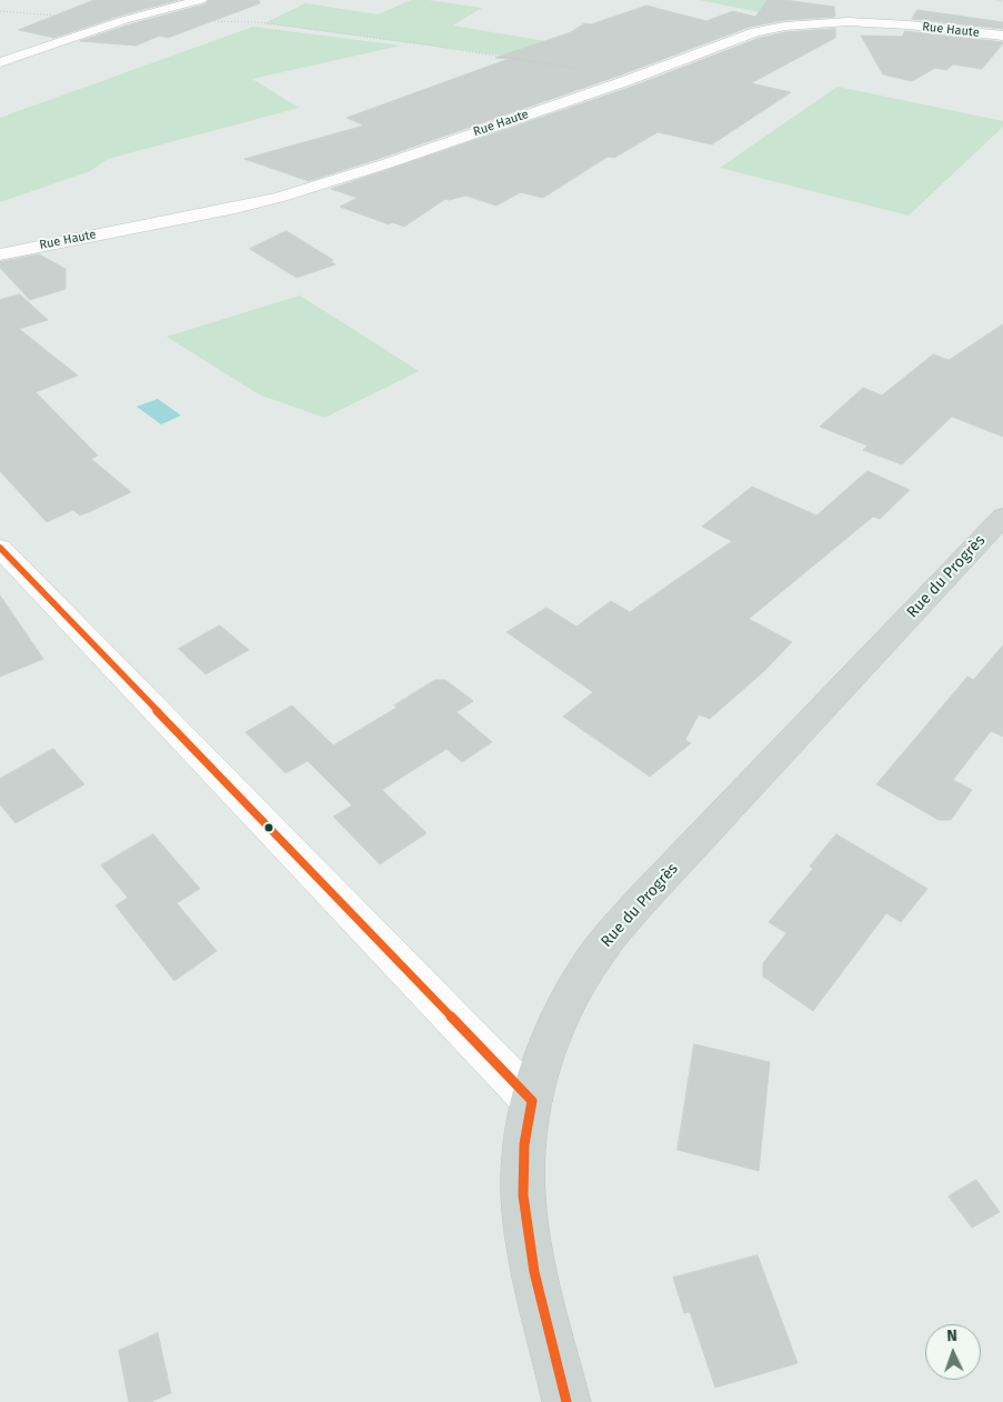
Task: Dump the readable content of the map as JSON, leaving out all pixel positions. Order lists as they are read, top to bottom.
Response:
{
  "streets": {
    "main road": ["Rue du Progrès"],
    "street": ["Rue Haute"]
  },
  "north": "top"
}
